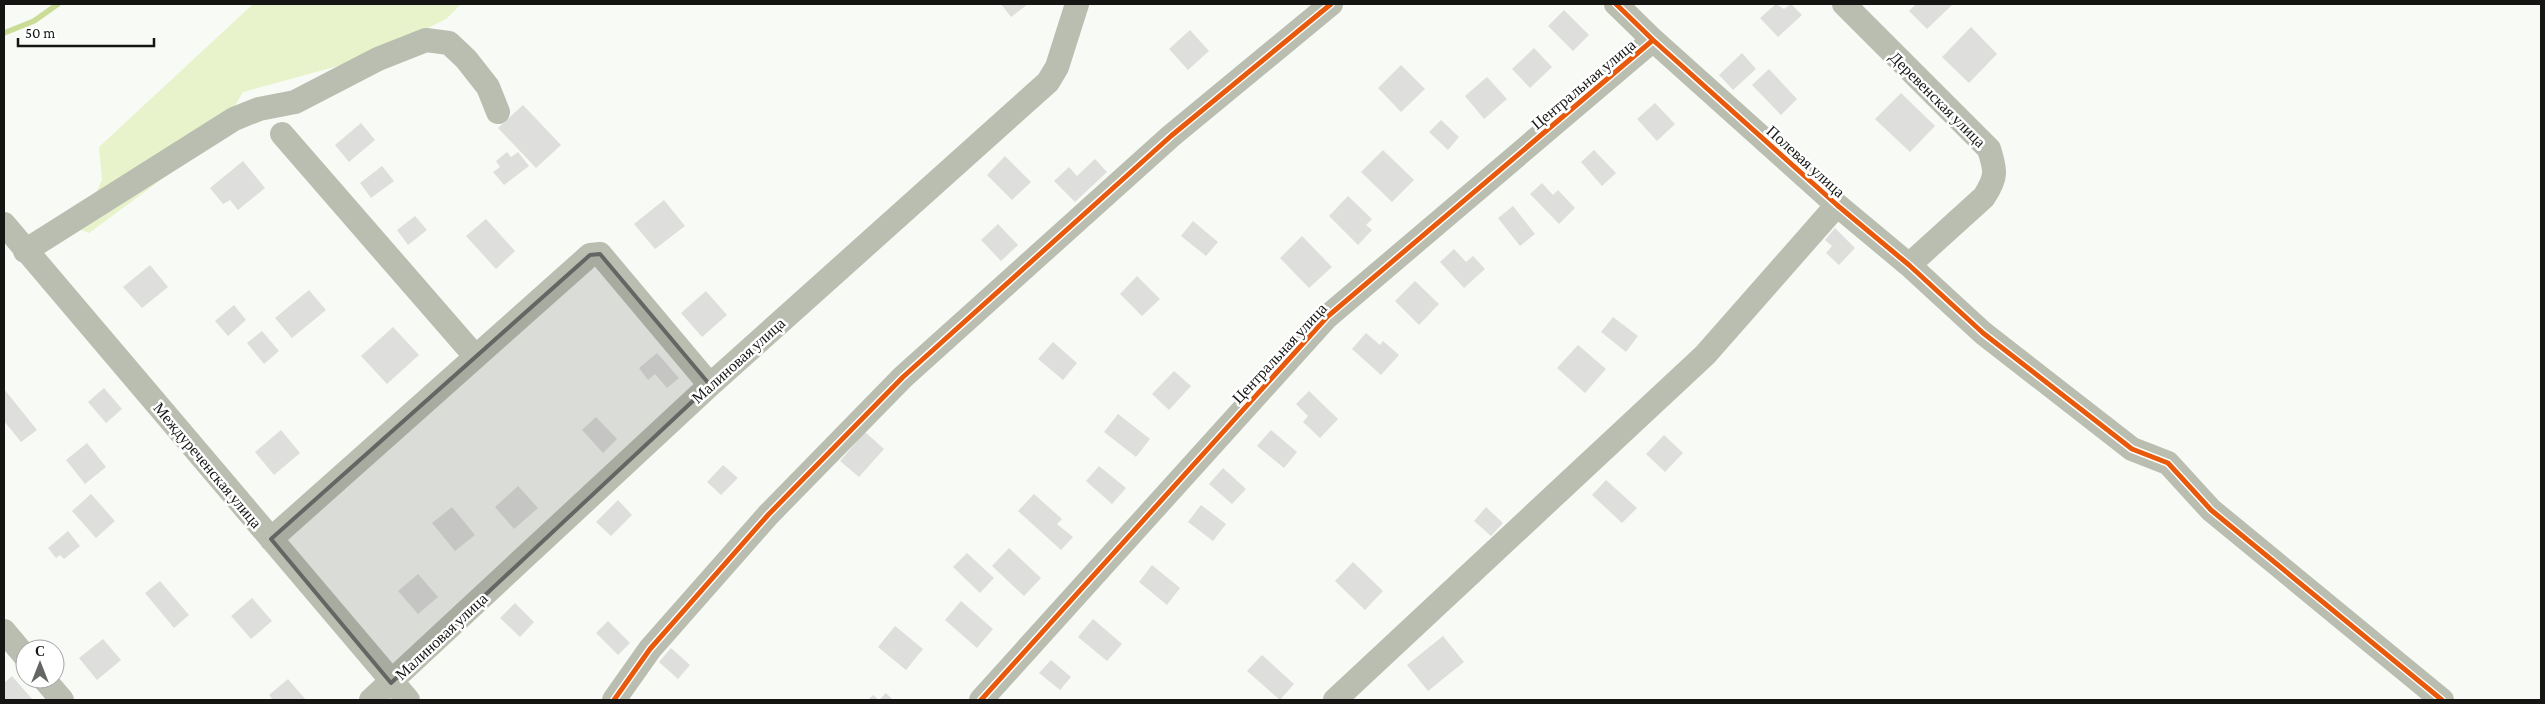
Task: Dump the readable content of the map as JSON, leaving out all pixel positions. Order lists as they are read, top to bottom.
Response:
{
  "streets": {
    "street": [
      "Центральная улица",
      "Деревенская улица",
      "Полевая улица",
      "Малиновая улица",
      "Междуреченская улица"
    ]
  },
  "crossings": [
    ["Центральная улица", "Полевая улица"],
    ["Деревенская улица", "Полевая улица"],
    ["Малиновая улица", "Междуреченская улица"]
  ],
  "scale_bar": "50 m",
  "north": "top"
}
